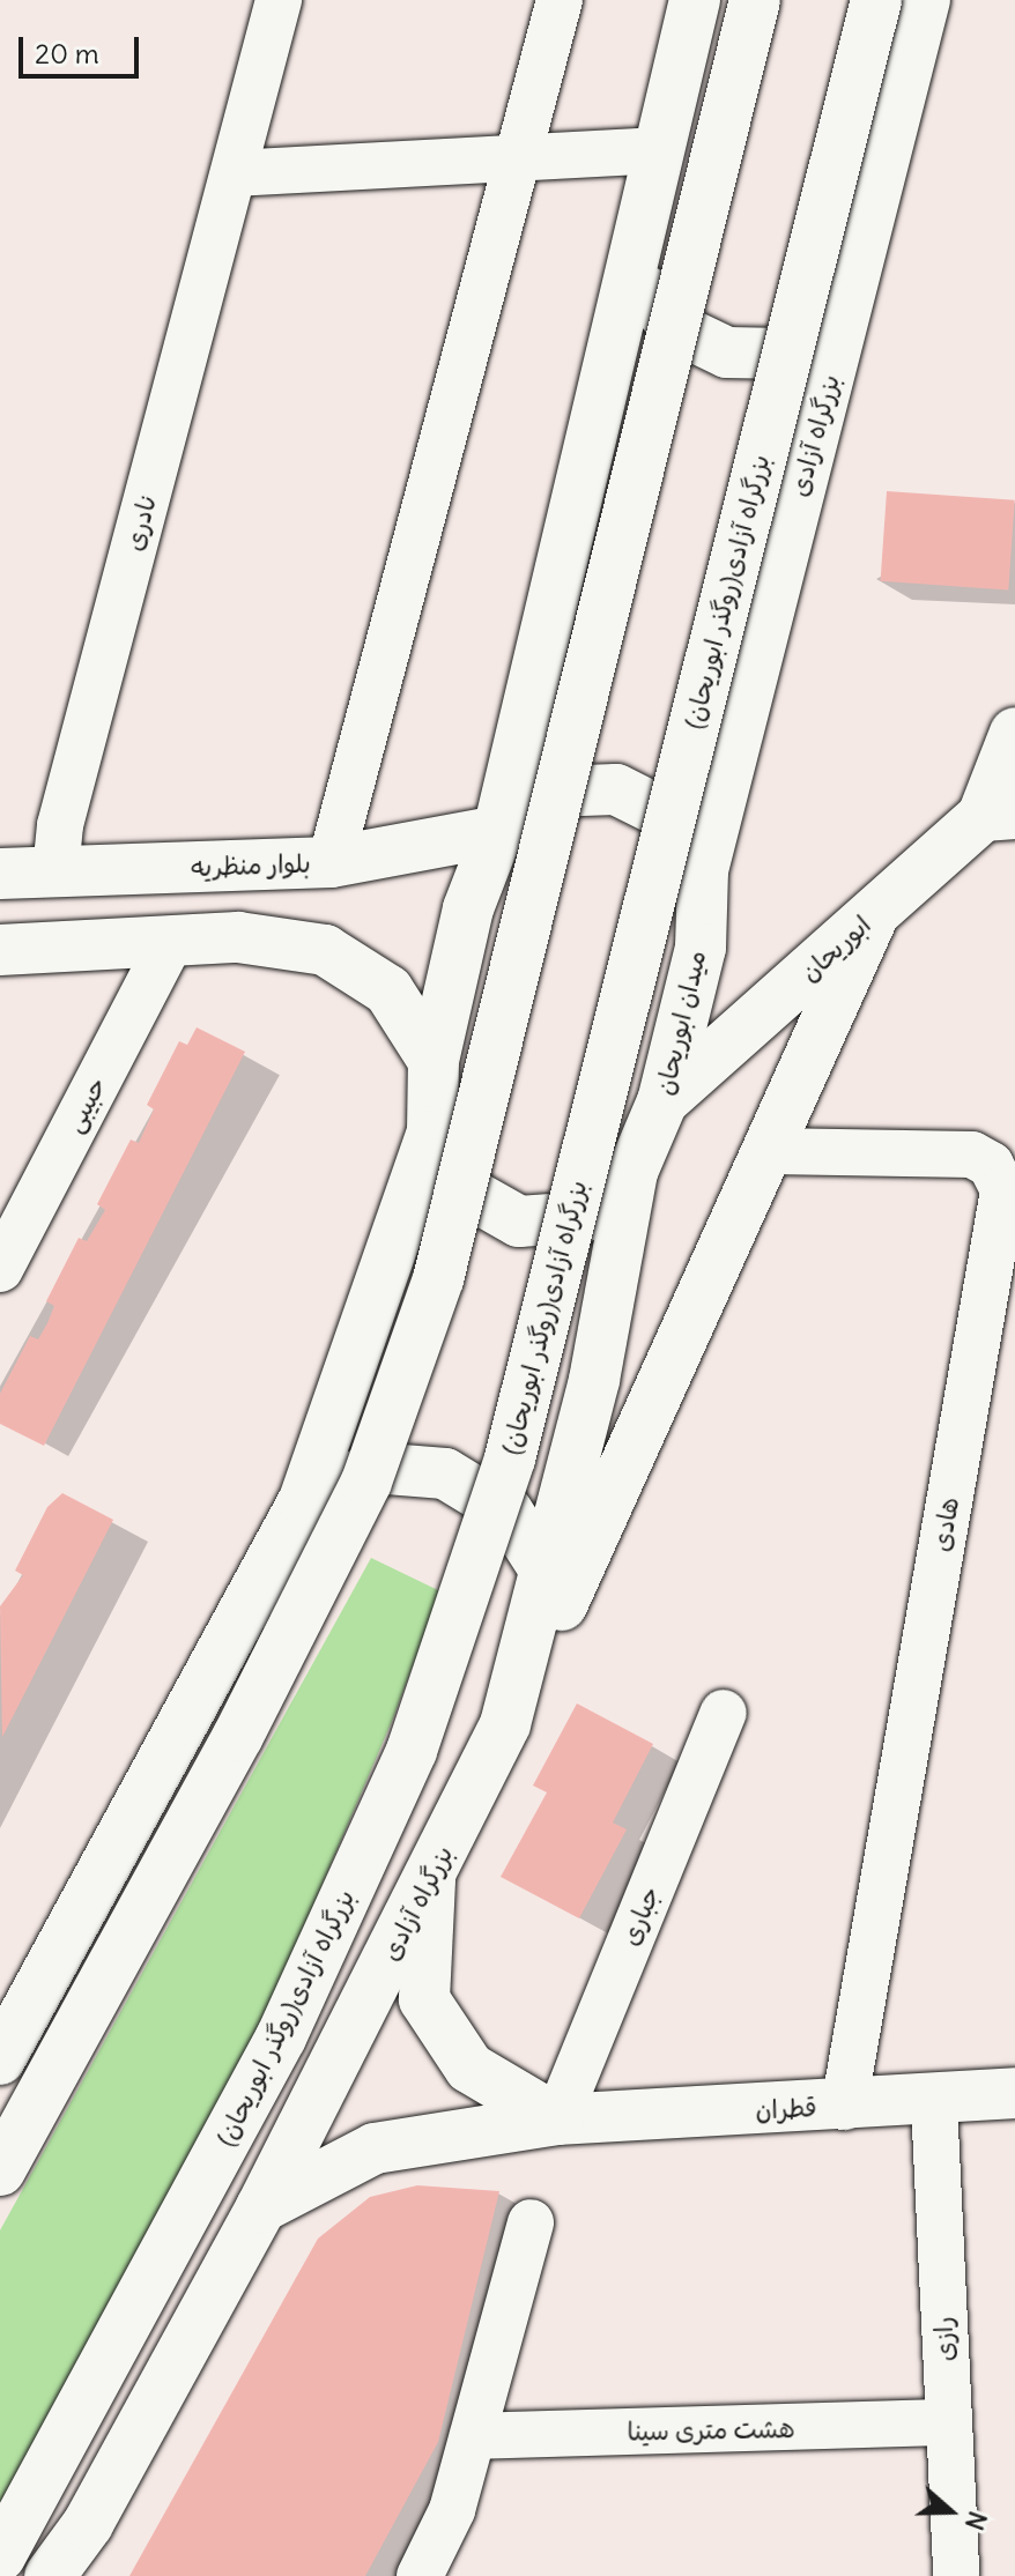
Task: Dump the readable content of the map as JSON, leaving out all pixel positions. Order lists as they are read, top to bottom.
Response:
{
  "streets": {
    "main road": [
      "بزرگراه آزادی",
      "بزرگراه آزادی(روگذر ابوریحان)",
      "بلوار منظریه",
      "ابوریحان",
      "میدان ابوریحان",
      "قطران"
    ],
    "street": [
      "نادری",
      "حبیبی",
      "هادی",
      "جباری",
      "رازی",
      "هشت متری سینا"
    ]
  },
  "crossings": [
    ["بزرگراه آزادی", "میدان ابوریحان"],
    ["بزرگراه آزادی", "قطران"],
    ["نادری", "بلوار منظریه"],
    ["ابوریحان", "میدان ابوریحان"],
    ["هادی", "قطران"],
    ["جباری", "قطران"],
    ["قطران", "رازی"],
    ["رازی", "هشت متری سینا"]
  ],
  "scale_bar": "20 m",
  "north": "right"
}
